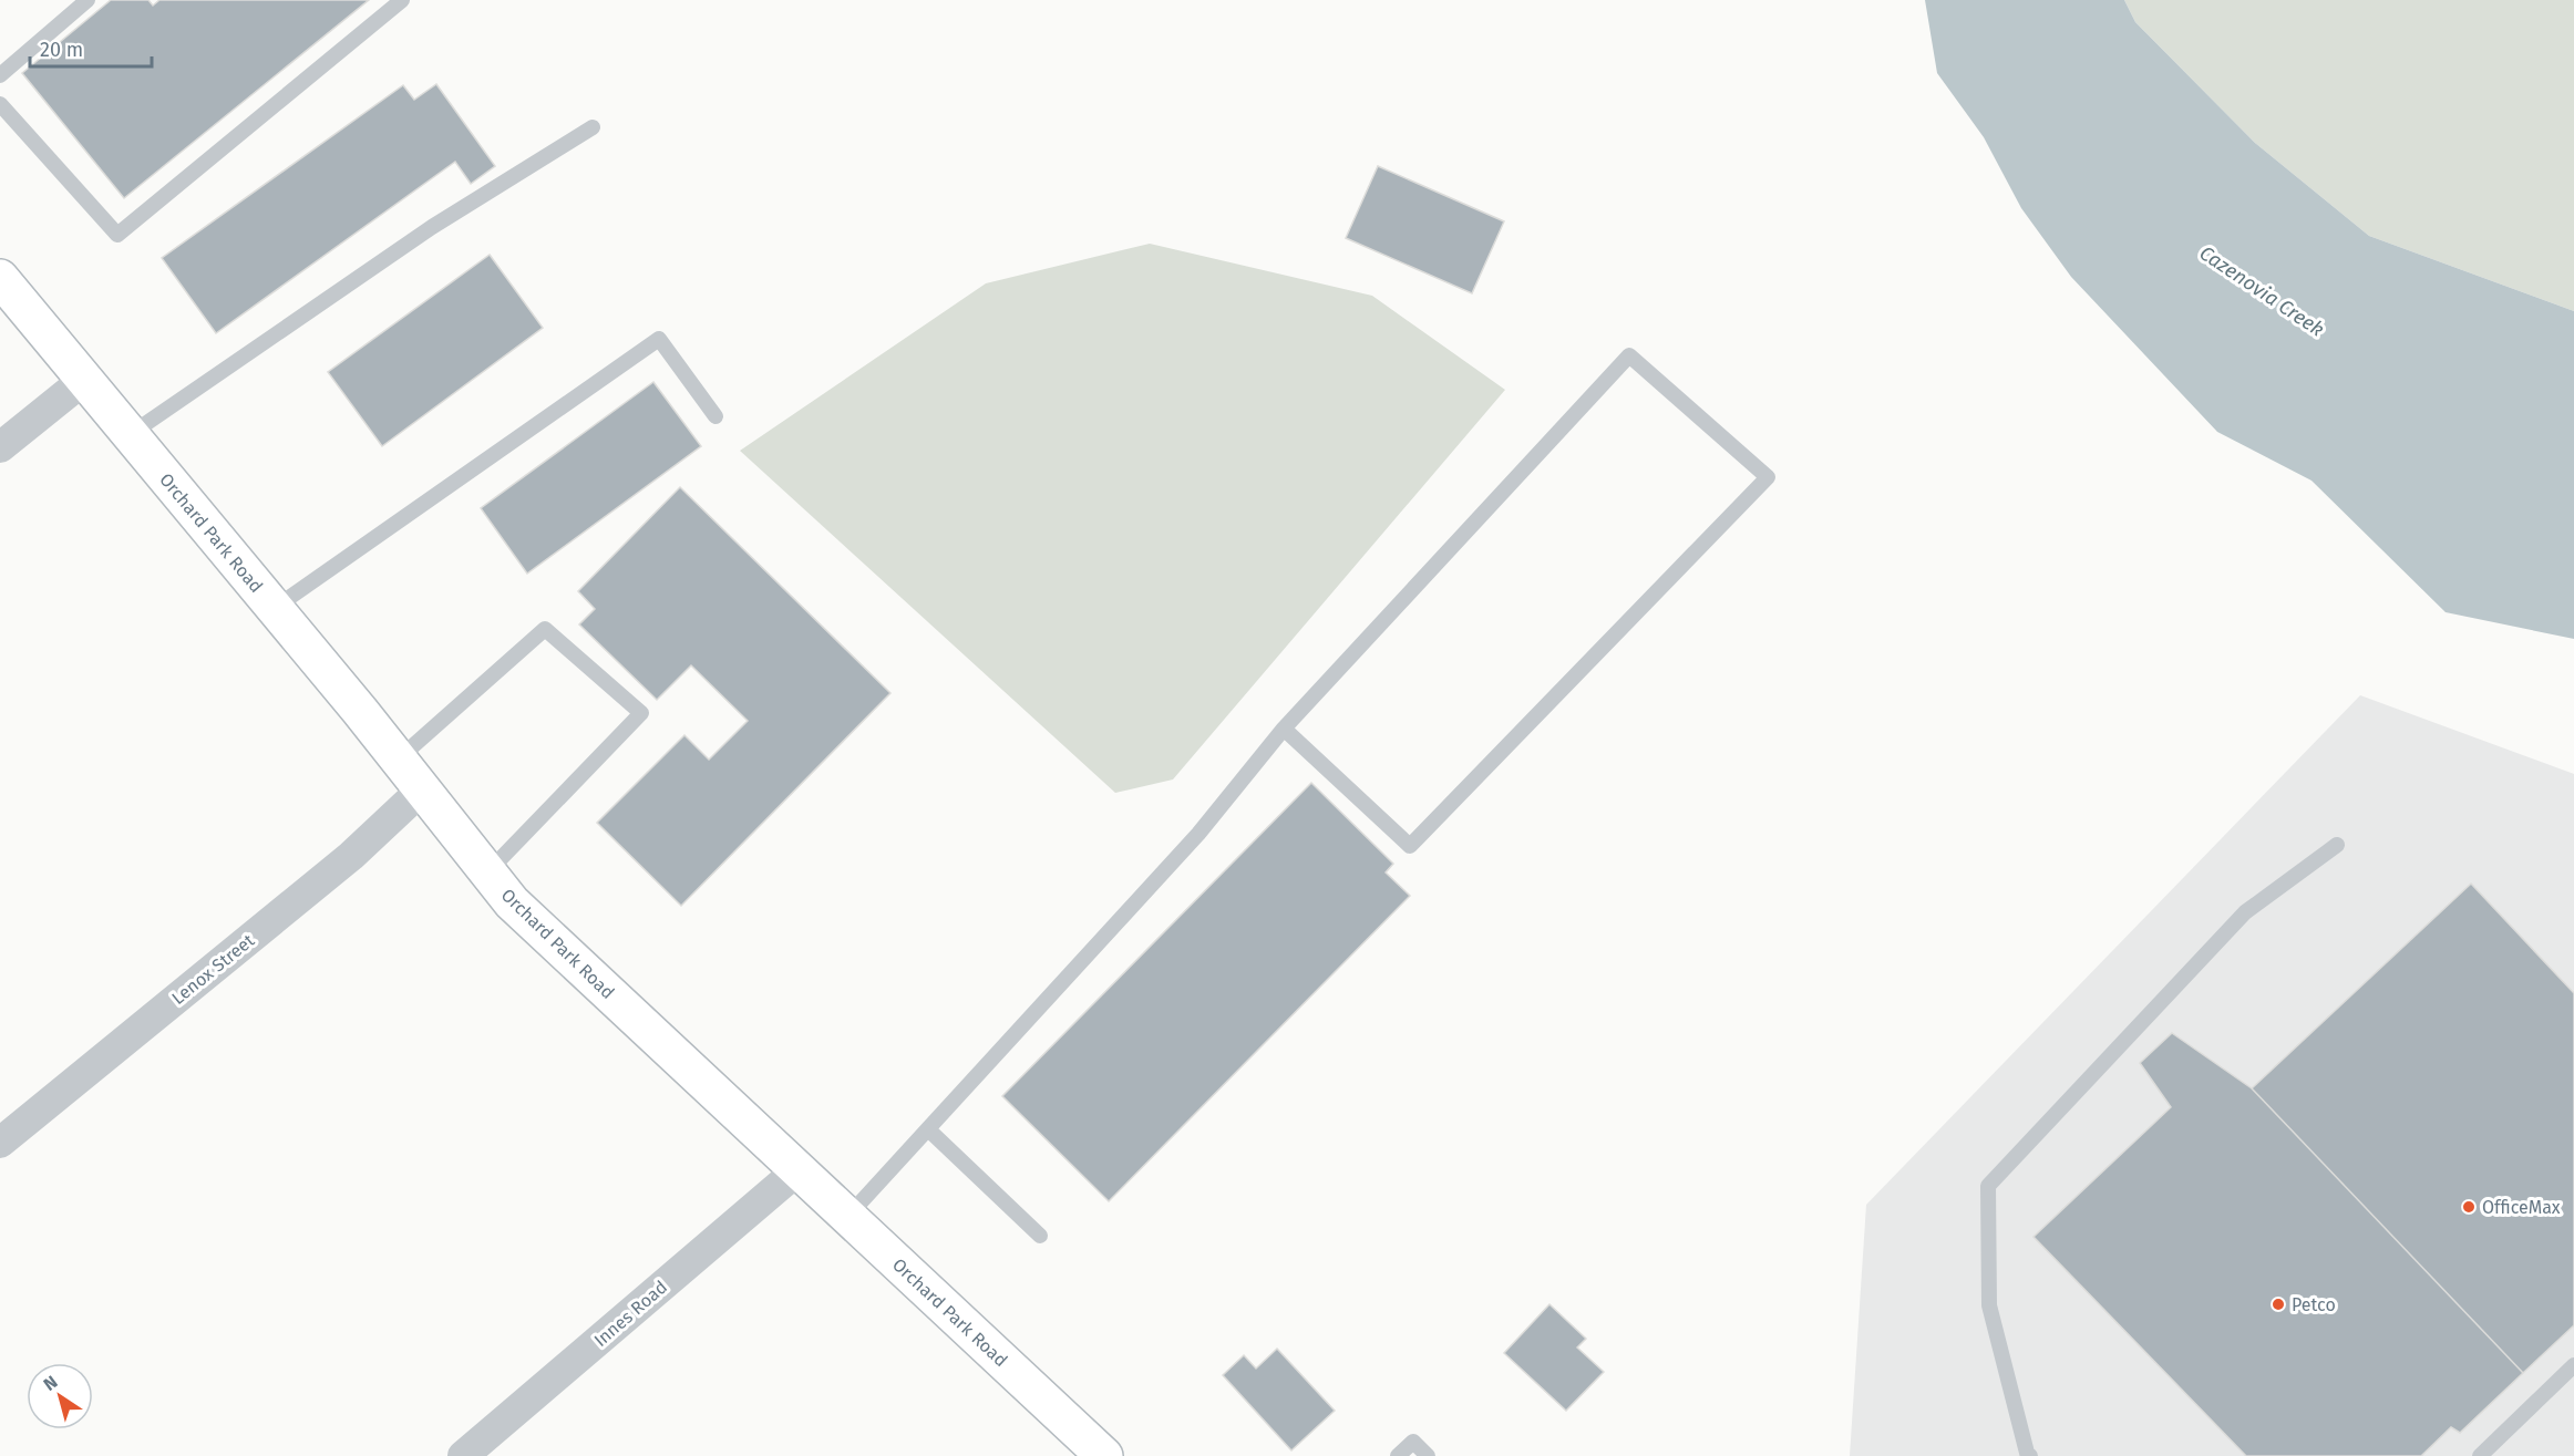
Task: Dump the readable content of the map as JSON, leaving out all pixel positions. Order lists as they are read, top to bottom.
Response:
{
  "streets": {
    "main road": ["Orchard Park Road"],
    "street": ["Lenox Street", "Innes Road"]
  },
  "crossings": [
    ["Orchard Park Road", "Lenox Street"],
    ["Orchard Park Road", "Innes Road"]
  ],
  "water": ["Cazenovia Creek"],
  "places": ["OfficeMax", "Petco"],
  "scale_bar": "20 m",
  "north": "top left"
}
